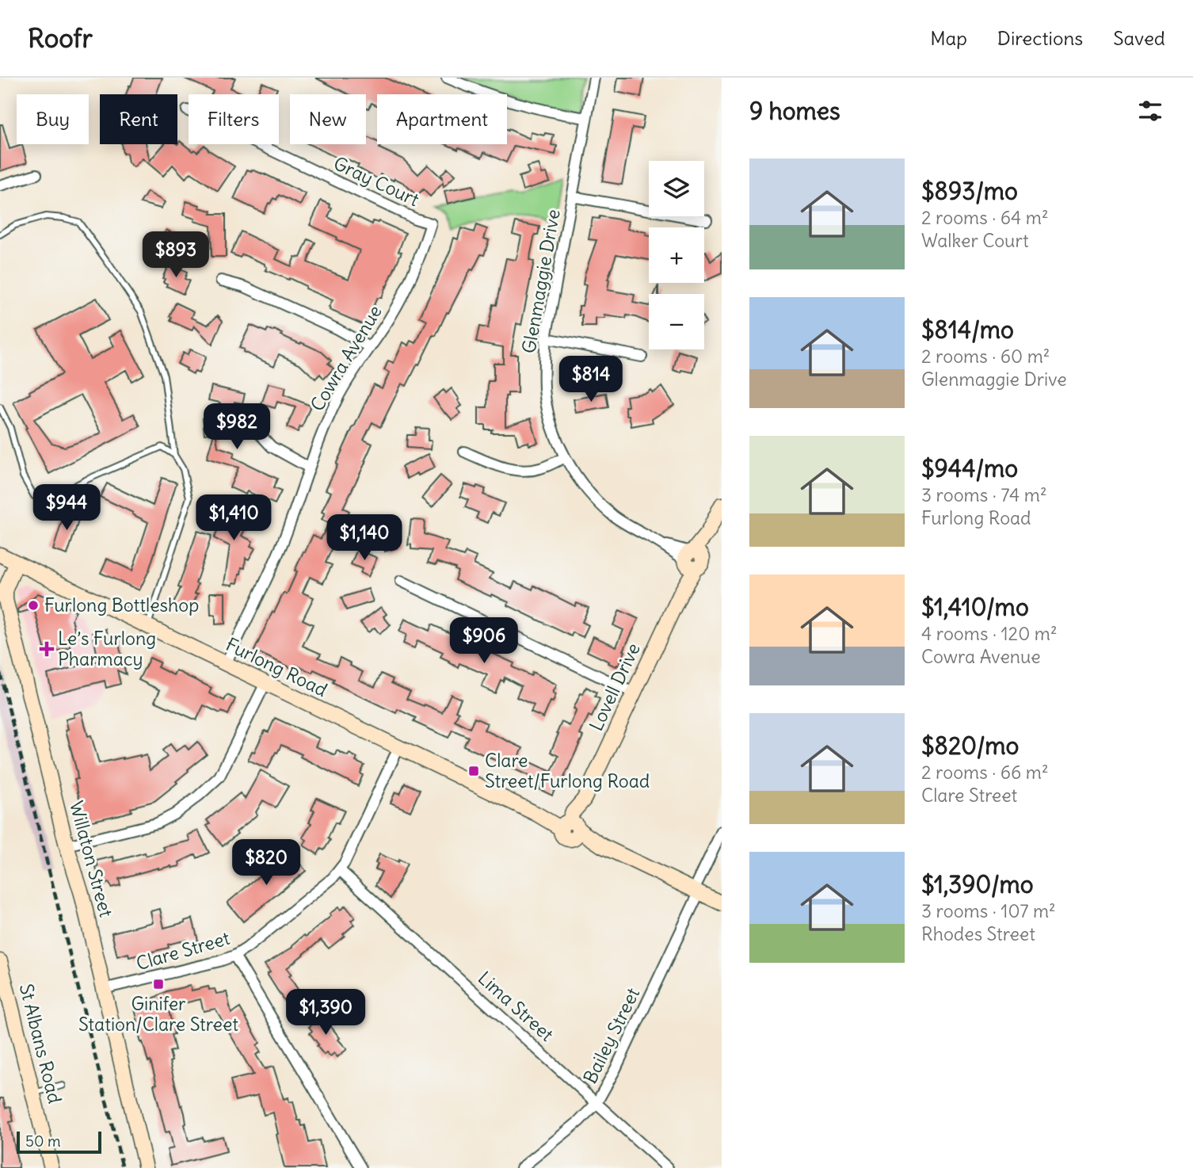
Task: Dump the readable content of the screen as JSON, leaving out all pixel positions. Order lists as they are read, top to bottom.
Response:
{
  "streets": {
    "main road": [
      "Furlong Road",
      "Lovell Drive",
      "Willaton Street",
      "St Albans Road"
    ],
    "street": [
      "Gray Court",
      "Glenmaggie Drive",
      "Cowra Avenue",
      "Clare Street",
      "Lima Street",
      "Bailey Street"
    ]
  },
  "crossings": [
    ["Gray Court", "Cowra Avenue"],
    ["Glenmaggie Drive", "Lovell Drive"],
    ["Cowra Avenue", "Furlong Road"],
    ["Furlong Road", "Lovell Drive"],
    ["Furlong Road", "Willaton Street"],
    ["Furlong Road", "Clare Street"],
    ["Furlong Road", "Bailey Street"],
    ["Willaton Street", "Clare Street"],
    ["Clare Street", "Lima Street"],
    ["Lima Street", "Bailey Street"]
  ],
  "places": {
    "other": ["Furlong Bottleshop"],
    "health": ["Le’s Furlong Pharmacy"],
    "transit": ["Clare Street/Furlong Road", "Ginifer Station/Clare Street"]
  },
  "scale_bar": "50 m",
  "page": {
    "header": "Roofr",
    "nav": ["Map", "Directions", "Saved"],
    "heading": "9 homes",
    "chip": [
      "Buy",
      "Rent",
      "Filters",
      "New",
      "Apartment"
    ],
    "list": [
      {
        "name": "$893/mo",
        "note": "2 rooms · 64 m² · Walker Court"
      },
      {
        "name": "$814/mo",
        "note": "2 rooms · 60 m² · Glenmaggie Drive"
      },
      {
        "name": "$944/mo",
        "note": "3 rooms · 74 m² · Furlong Road"
      },
      {
        "name": "$1,410/mo",
        "note": "4 rooms · 120 m² · Cowra Avenue"
      },
      {
        "name": "$820/mo",
        "note": "2 rooms · 66 m² · Clare Street"
      },
      {
        "name": "$1,390/mo",
        "note": "3 rooms · 107 m² · Rhodes Street"
      }
    ],
    "map_buttons": ["+", "−"],
    "price": [
      "$893",
      "$814",
      "$982",
      "$944",
      "$1,410",
      "$1,140",
      "$906",
      "$820",
      "$1,390"
    ],
    "scale": "50 m"
  }
}
